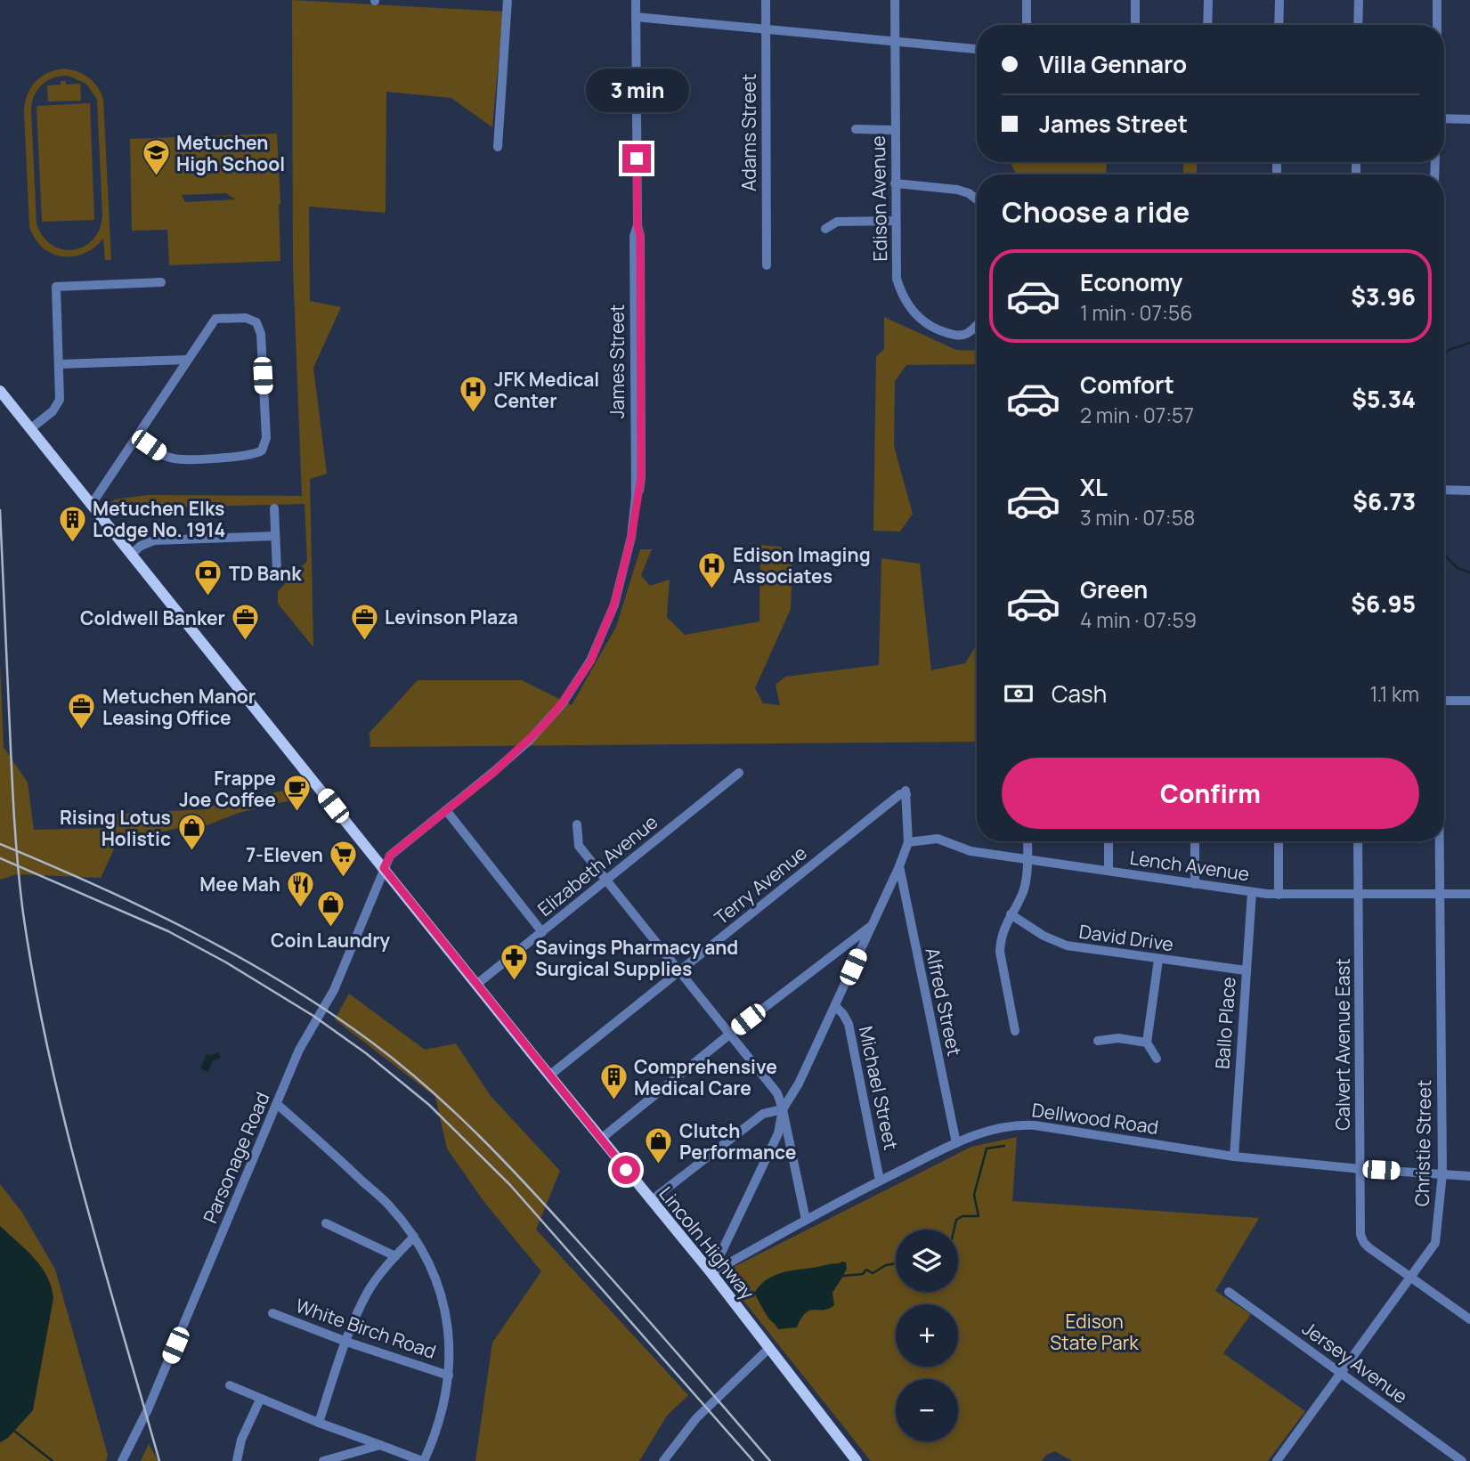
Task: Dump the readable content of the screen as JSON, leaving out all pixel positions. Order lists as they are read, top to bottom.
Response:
{
  "streets": {
    "main road": ["Lincoln Highway"],
    "street": [
      "Adams Street",
      "Edison Avenue",
      "James Street",
      "Elizabeth Avenue",
      "Lench Avenue",
      "Terry Avenue",
      "David Drive",
      "Alfred Street",
      "Ballo Place",
      "Calvert Avenue East",
      "Michael Street",
      "Dellwood Road",
      "Christie Street",
      "Parsonage Road",
      "White Birch Road",
      "Jersey Avenue"
    ]
  },
  "crossings": [
    ["James Street", "Parsonage Road"],
    ["James Street", "Lincoln Highway"],
    ["Elizabeth Avenue", "Lincoln Highway"],
    ["Lench Avenue", "Terry Avenue"],
    ["Lench Avenue", "Ballo Place"],
    ["Lench Avenue", "Calvert Avenue East"],
    ["Lench Avenue", "Christie Street"],
    ["Terry Avenue", "Lincoln Highway"],
    ["David Drive", "Ballo Place"],
    ["Alfred Street", "Dellwood Road"],
    ["Ballo Place", "Dellwood Road"],
    ["Calvert Avenue East", "Dellwood Road"],
    ["Calvert Avenue East", "Christie Street"],
    ["Michael Street", "Dellwood Road"],
    ["Dellwood Road", "Christie Street"],
    ["Dellwood Road", "Lincoln Highway"],
    ["Christie Street", "Jersey Avenue"],
    ["Parsonage Road", "Lincoln Highway"]
  ],
  "parks": ["Edison State Park"],
  "places": {
    "school or university": ["Metuchen High School"],
    "hospital": ["JFK Medical Center", "Edison Imaging Associates"],
    "building": ["Metuchen Elks Lodge No. 1914", "Comprehensive Medical Care"],
    "bank": ["TD Bank"],
    "office": ["Levinson Plaza", "Coldwell Banker", "Metuchen Manor Leasing Office"],
    "cafe": ["Frappe Joe Coffee"],
    "shop": ["Rising Lotus Holistic", "Coin Laundry", "Clutch Performance"],
    "supermarket": ["7-Eleven"],
    "restaurant": ["Mee Mah"],
    "pharmacy": ["Savings Pharmacy and Surgical Supplies"]
  },
  "page": {
    "banner": ["Villa Gennaro", "James Street"],
    "bubble": "3 min",
    "heading": "Choose a ride",
    "list": [
      {
        "name": "Economy",
        "note": "1 min · 07:56",
        "value": "$3.96"
      },
      {
        "name": "Comfort",
        "note": "2 min · 07:57",
        "value": "$5.34"
      },
      {
        "name": "XL",
        "note": "3 min · 07:58",
        "value": "$6.73"
      },
      {
        "name": "Green",
        "note": "4 min · 07:59",
        "value": "$6.95"
      }
    ],
    "pay": ["Cash", "1.1 km"],
    "buttons": "Confirm",
    "map_buttons": ["+", "−"]
  }
}
